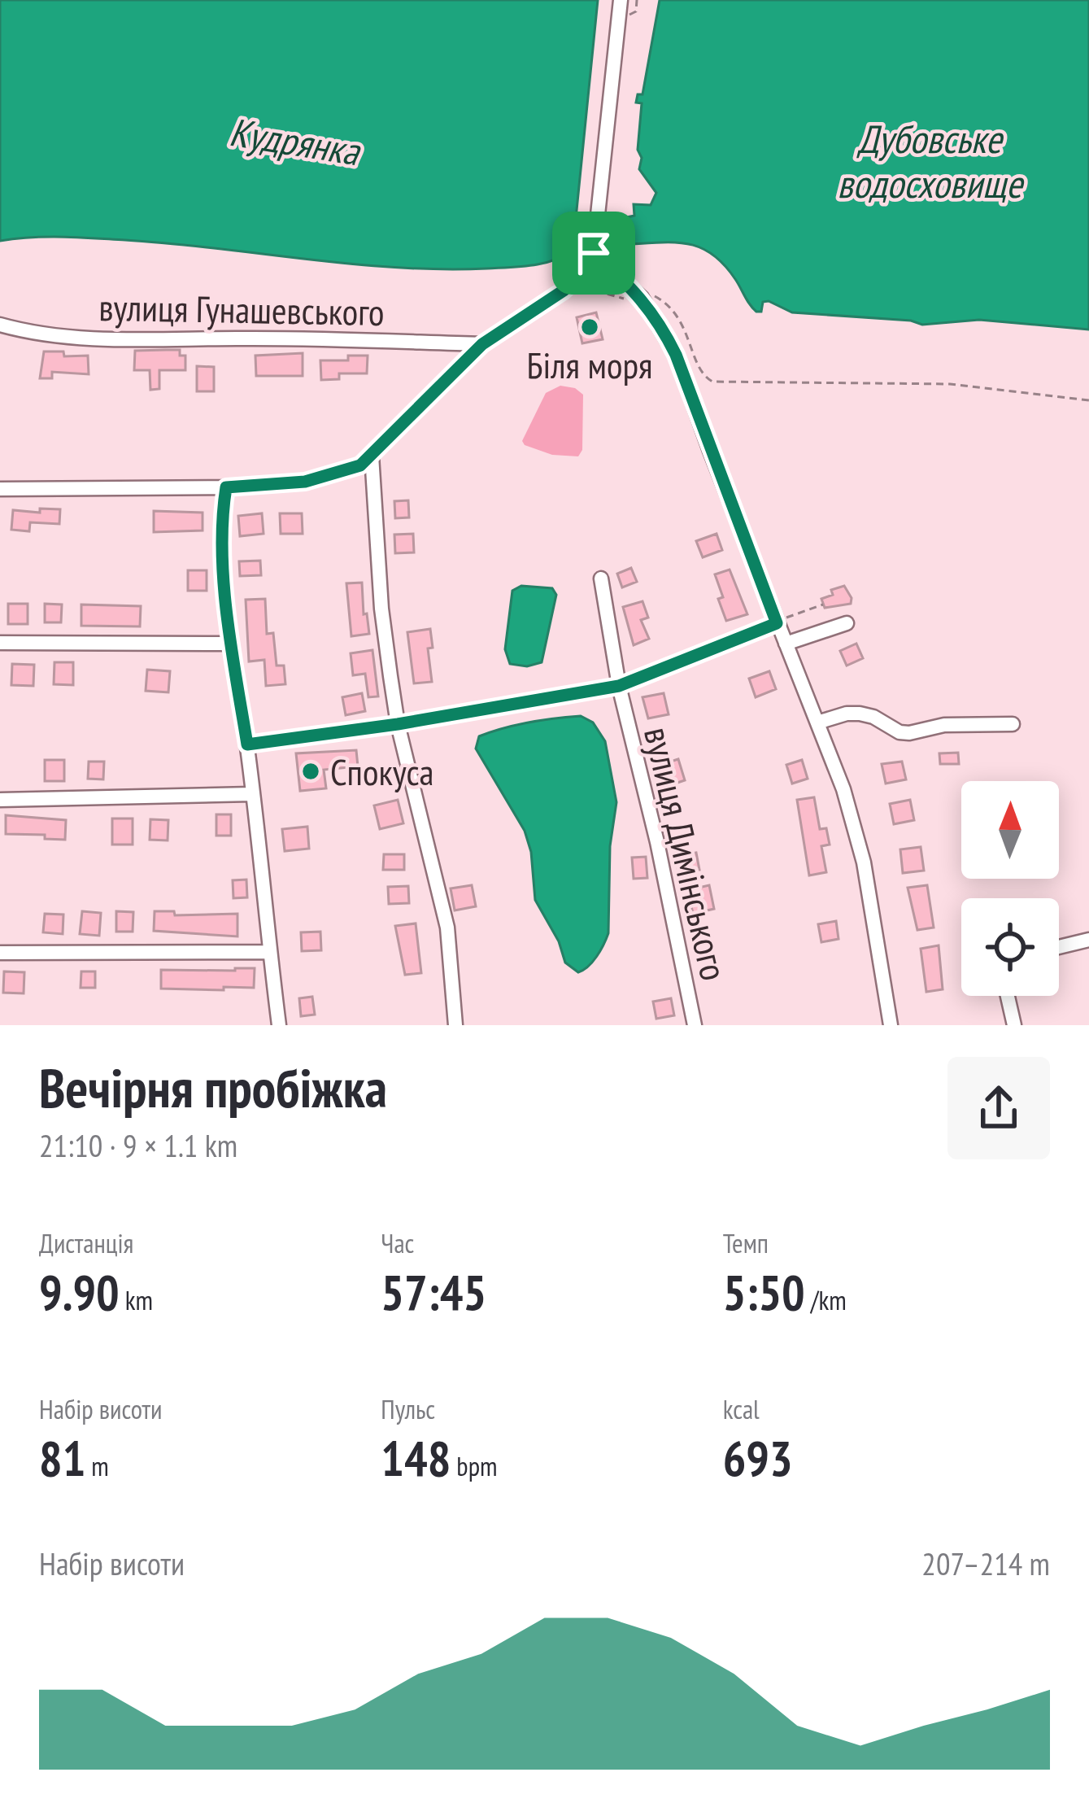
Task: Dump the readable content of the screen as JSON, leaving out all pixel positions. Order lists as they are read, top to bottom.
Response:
{
  "streets": {
    "street": ["вулиця Гунашевського", "вулиця Димінського"]
  },
  "water": ["Дубовське водосховище", "Кудрянка"],
  "places": ["Біля моря", "Спокуса"],
  "north": "top",
  "page": {
    "heading": ["Вечірня пробіжка", "21:10 · 9 × 1.1 km"],
    "stats": [
      ["Дистанція", "9.90 km"],
      ["Час", "57:45"],
      ["Темп", "5:50 /km"],
      ["Набір висоти", "81 m"],
      ["Пульс", "148 bpm"],
      ["kcal", "693"]
    ],
    "chart": ["Набір висоти", "207–214 m"]
  }
}
